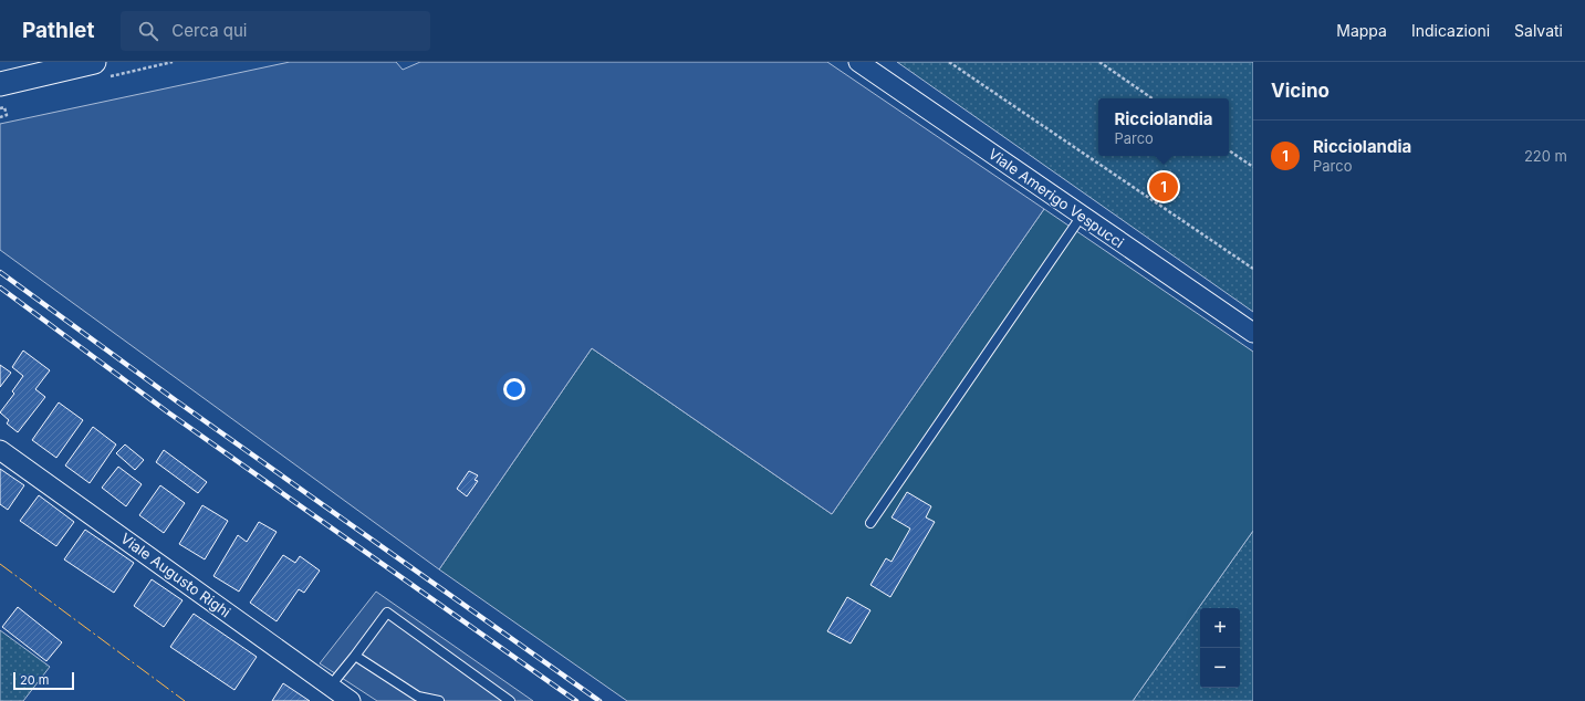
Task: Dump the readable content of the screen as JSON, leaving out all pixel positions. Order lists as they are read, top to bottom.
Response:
{
  "streets": {
    "street": ["Viale Amerigo Vespucci", "Viale Augusto Righi"]
  },
  "scale_bar": "20 m",
  "page": {
    "header": "Pathlet",
    "search": "Cerca qui",
    "nav": ["Mappa", "Indicazioni", "Salvati"],
    "heading": "Vicino",
    "popup": ["Ricciolandia", "Parco"],
    "list": [
      {
        "mark": "1",
        "name": "Ricciolandia",
        "note": "Parco",
        "value": "220 m"
      }
    ],
    "pins": "1",
    "map_buttons": ["+", "−"],
    "scale": "20 m"
  }
}
